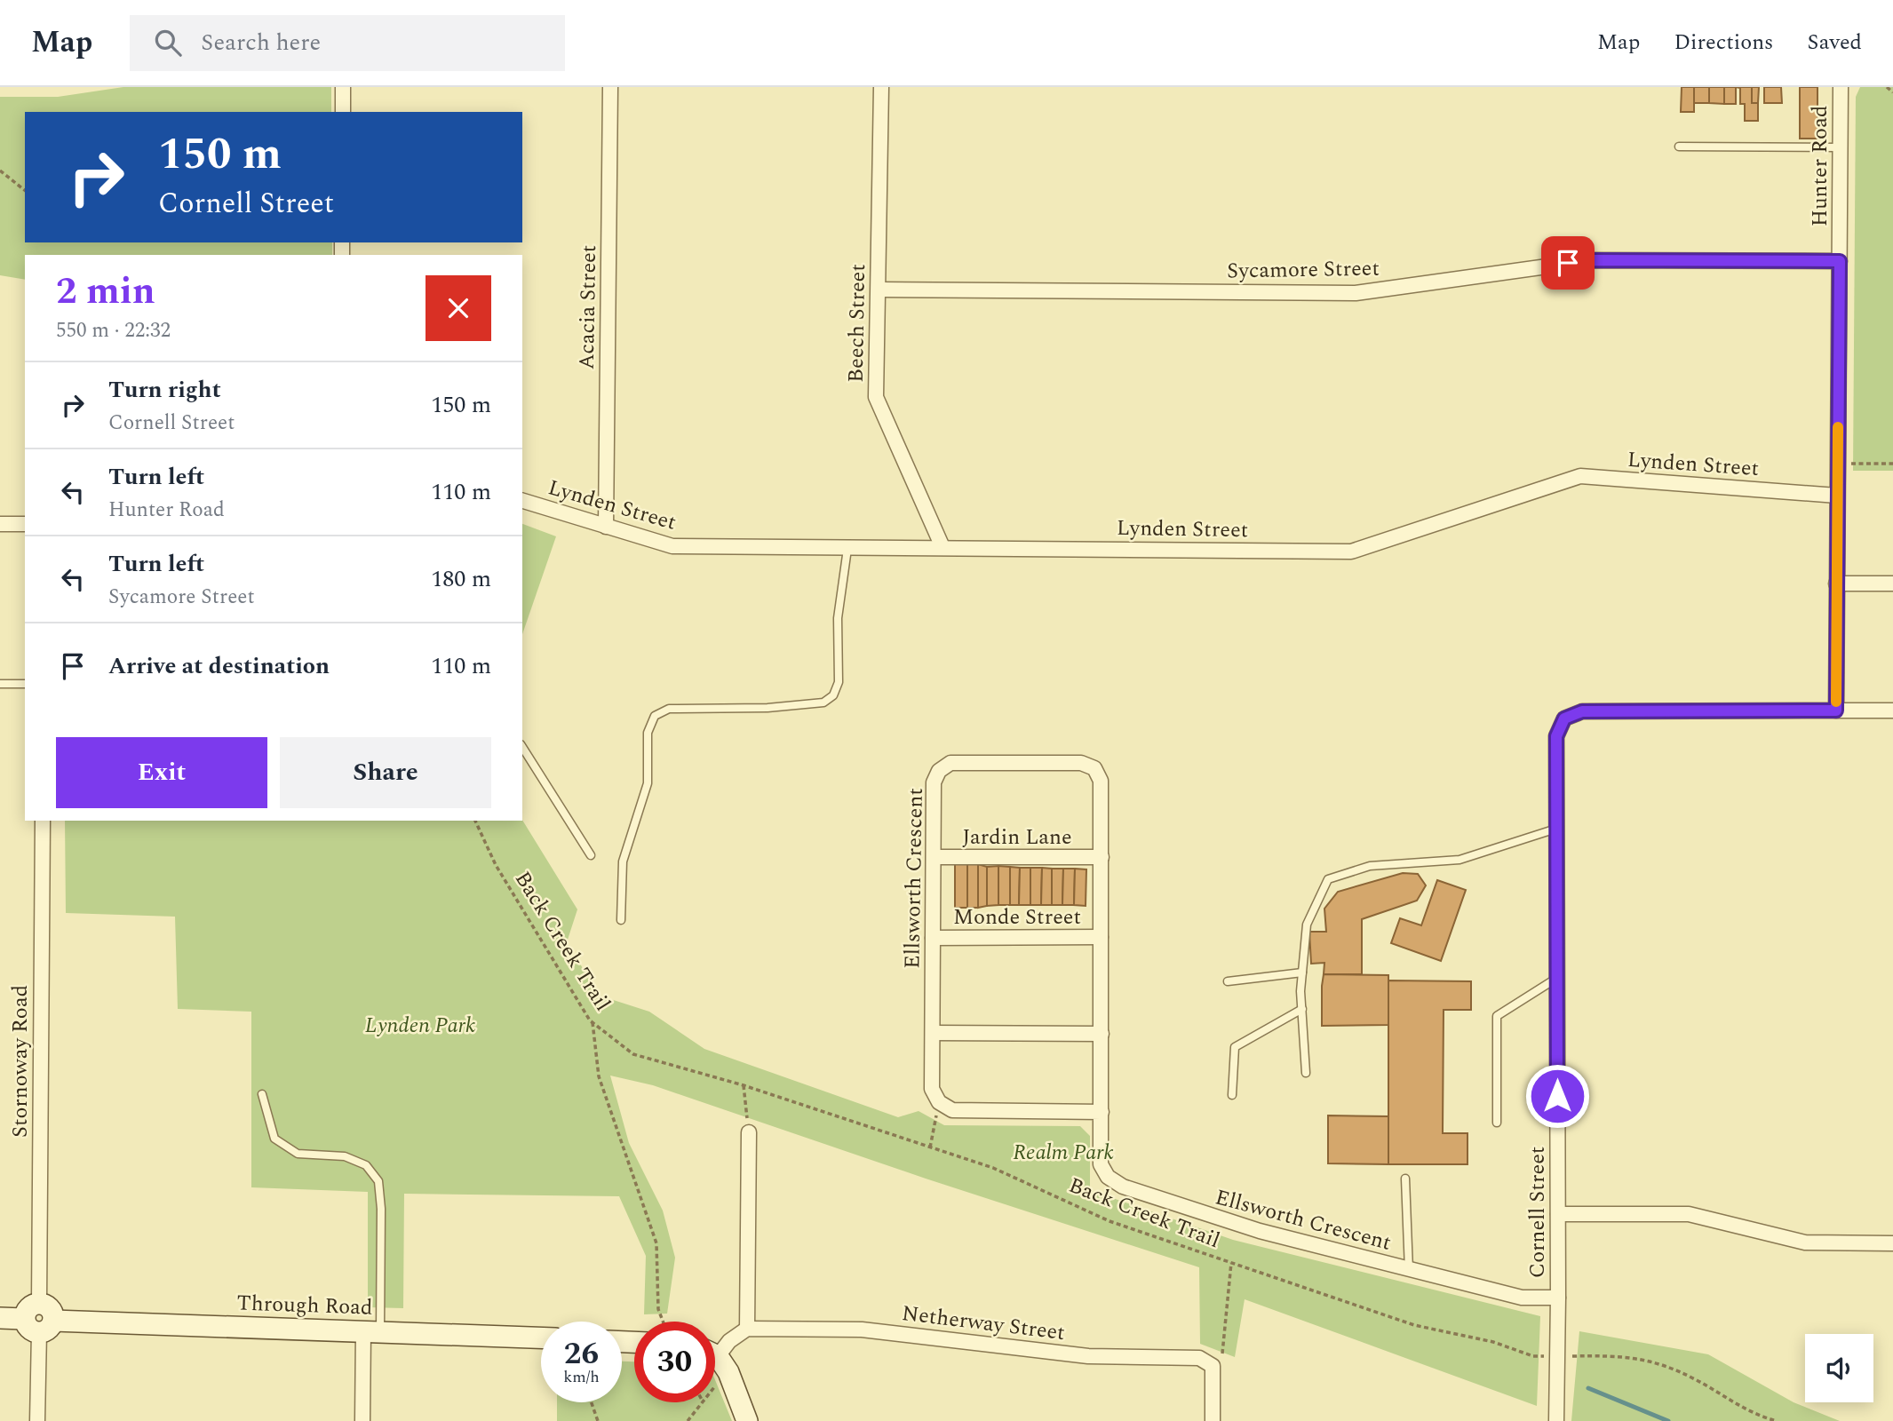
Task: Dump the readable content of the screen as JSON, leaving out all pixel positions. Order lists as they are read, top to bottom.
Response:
{
  "streets": {
    "street": [
      "Hunter Road",
      "Sycamore Street",
      "Acacia Street",
      "Beech Street",
      "Lynden Street",
      "Jardin Lane",
      "Ellsworth Crescent",
      "Monde Street",
      "Stornoway Road",
      "Cornell Street",
      "Through Road",
      "Netherway Street"
    ],
    "path": ["Back Creek Trail"]
  },
  "crossings": [
    ["Hunter Road", "Sycamore Street"],
    ["Hunter Road", "Lynden Street"],
    ["Hunter Road", "Cornell Street"],
    ["Sycamore Street", "Beech Street"],
    ["Acacia Street", "Lynden Street"],
    ["Beech Street", "Lynden Street"],
    ["Jardin Lane", "Ellsworth Crescent"],
    ["Ellsworth Crescent", "Monde Street"],
    ["Ellsworth Crescent", "Cornell Street"],
    ["Back Creek Trail", "Cornell Street"]
  ],
  "parks": ["Lynden Park", "Realm Park"],
  "page": {
    "header": "Map",
    "search": "Search here",
    "nav": ["Map", "Directions", "Saved"],
    "turn": ["150 m", "Cornell Street"],
    "heading": ["2 min", "550 m · 22:32"],
    "list": [
      {
        "name": "Turn right",
        "note": "Cornell Street",
        "value": "150 m"
      },
      {
        "name": "Turn left",
        "note": "Hunter Road",
        "value": "110 m"
      },
      {
        "name": "Turn left",
        "note": "Sycamore Street",
        "value": "180 m"
      },
      {
        "name": "Arrive at destination",
        "value": "110 m"
      }
    ],
    "buttons": ["Exit", "Share"],
    "speed": "26 km/h",
    "limit": "30"
  }
}
